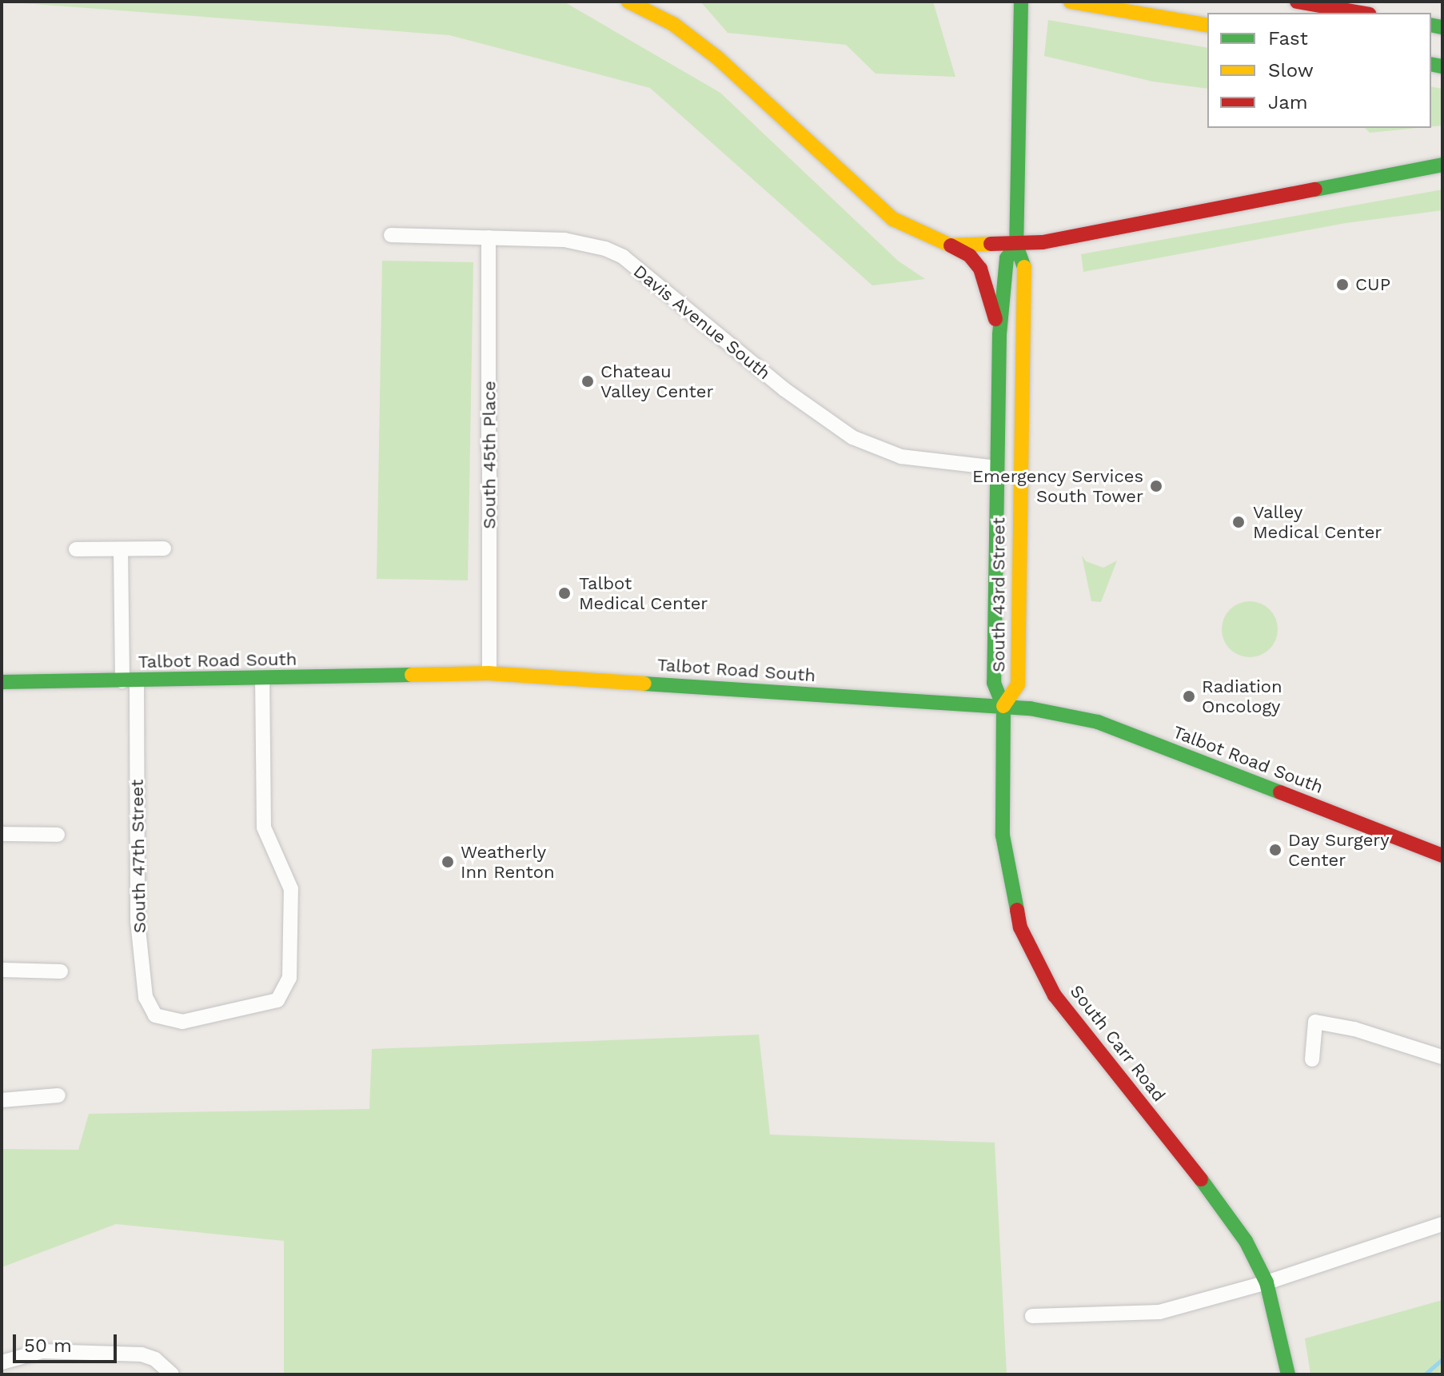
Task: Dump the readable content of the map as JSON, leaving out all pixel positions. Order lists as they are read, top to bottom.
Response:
{
  "streets": {
    "main road": ["South 43rd Street", "Talbot Road South", "South Carr Road"],
    "street": ["Davis Avenue South", "South 45th Place", "South 47th Street"]
  },
  "crossings": [
    ["Davis Avenue South", "South 45th Place"],
    ["Davis Avenue South", "South 43rd Street"],
    ["South 45th Place", "Talbot Road South"],
    ["South 43rd Street", "Talbot Road South"],
    ["South 43rd Street", "South Carr Road"],
    ["Talbot Road South", "South 47th Street"],
    ["Talbot Road South", "South Carr Road"]
  ],
  "places": [
    "CUP",
    "Chateau Valley Center",
    "Emergency Services South Tower",
    "Valley Medical Center",
    "Talbot Medical Center",
    "Radiation Oncology",
    "Day Surgery Center",
    "Weatherly Inn Renton"
  ],
  "legend": ["Fast", "Slow", "Jam"],
  "scale_bar": "50 m"
}
